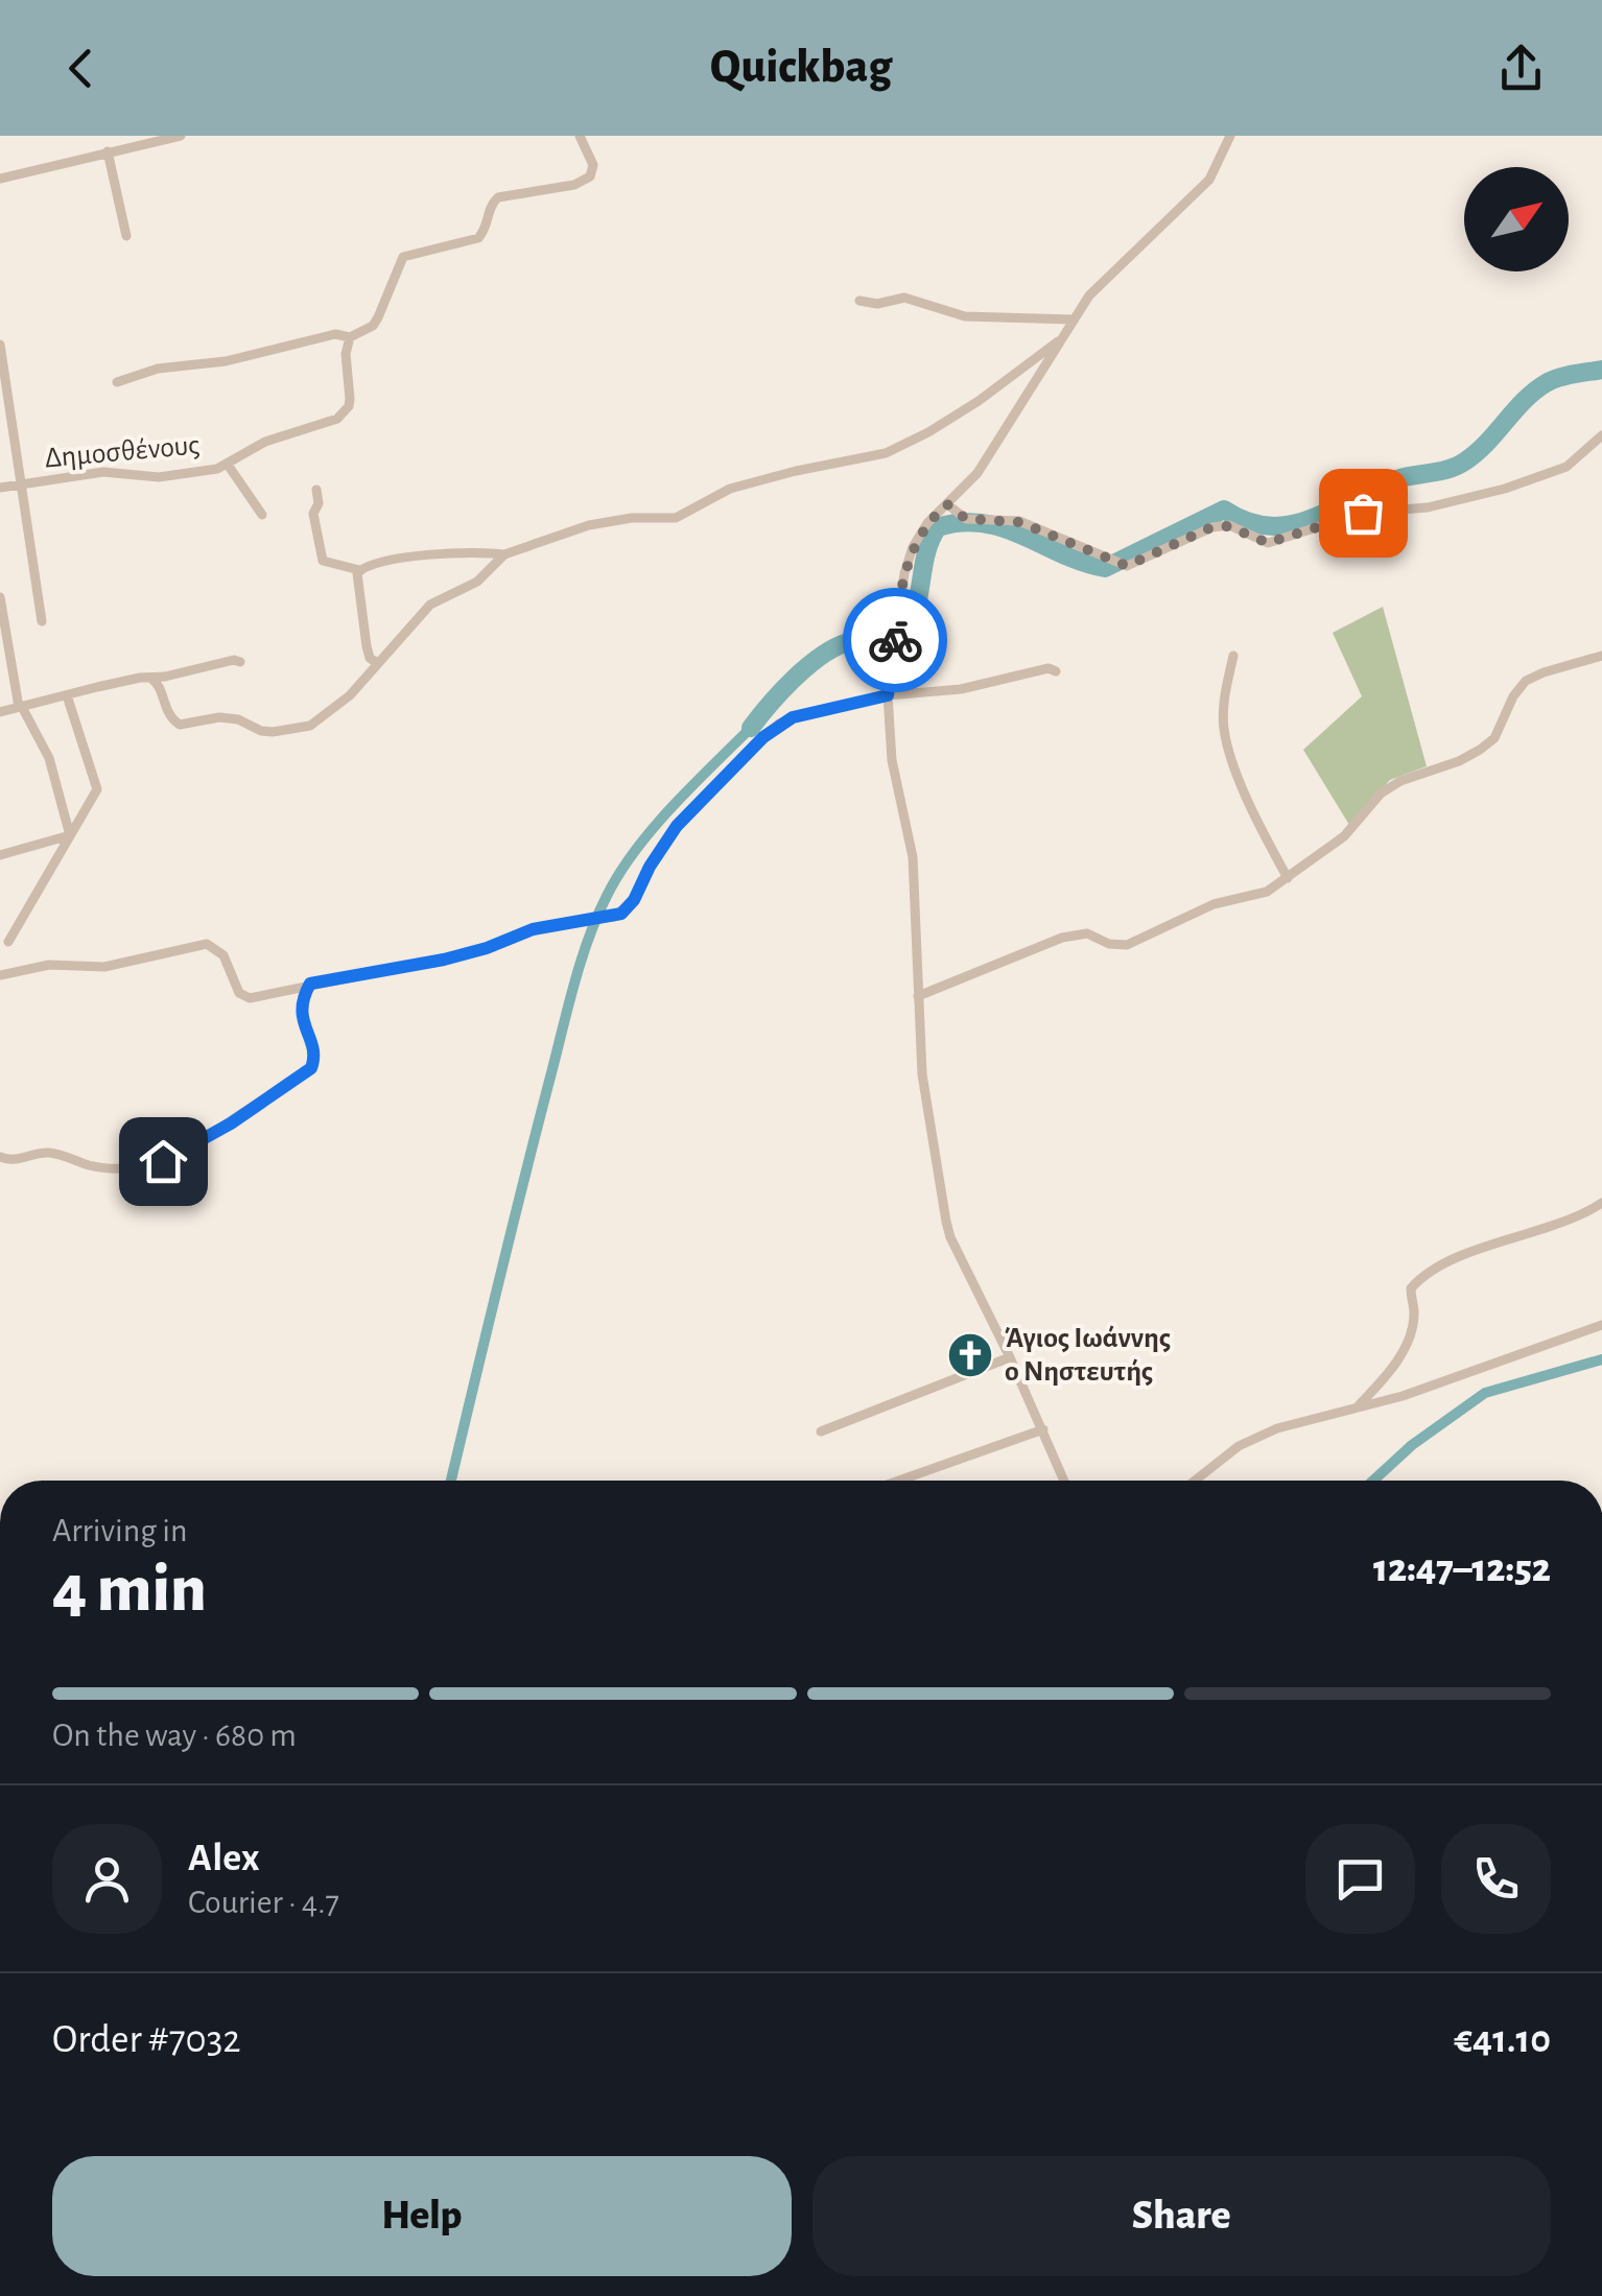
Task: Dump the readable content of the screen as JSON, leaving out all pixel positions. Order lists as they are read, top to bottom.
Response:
{
  "streets": {
    "street": ["Δημοσθένους"]
  },
  "places": {
    "church": ["Άγιος Ιωάννης ο Νηστευτής"]
  },
  "north": "top right",
  "page": {
    "header": "Quickbag",
    "heading": ["4 min", "Arriving in", "12:47–12:52"],
    "panel": [
      "Alex",
      "Courier · 4.7",
      "Order #7032",
      "€41.10"
    ],
    "bar": "On the way · 680 m",
    "buttons": ["Help", "Share"]
  }
}
